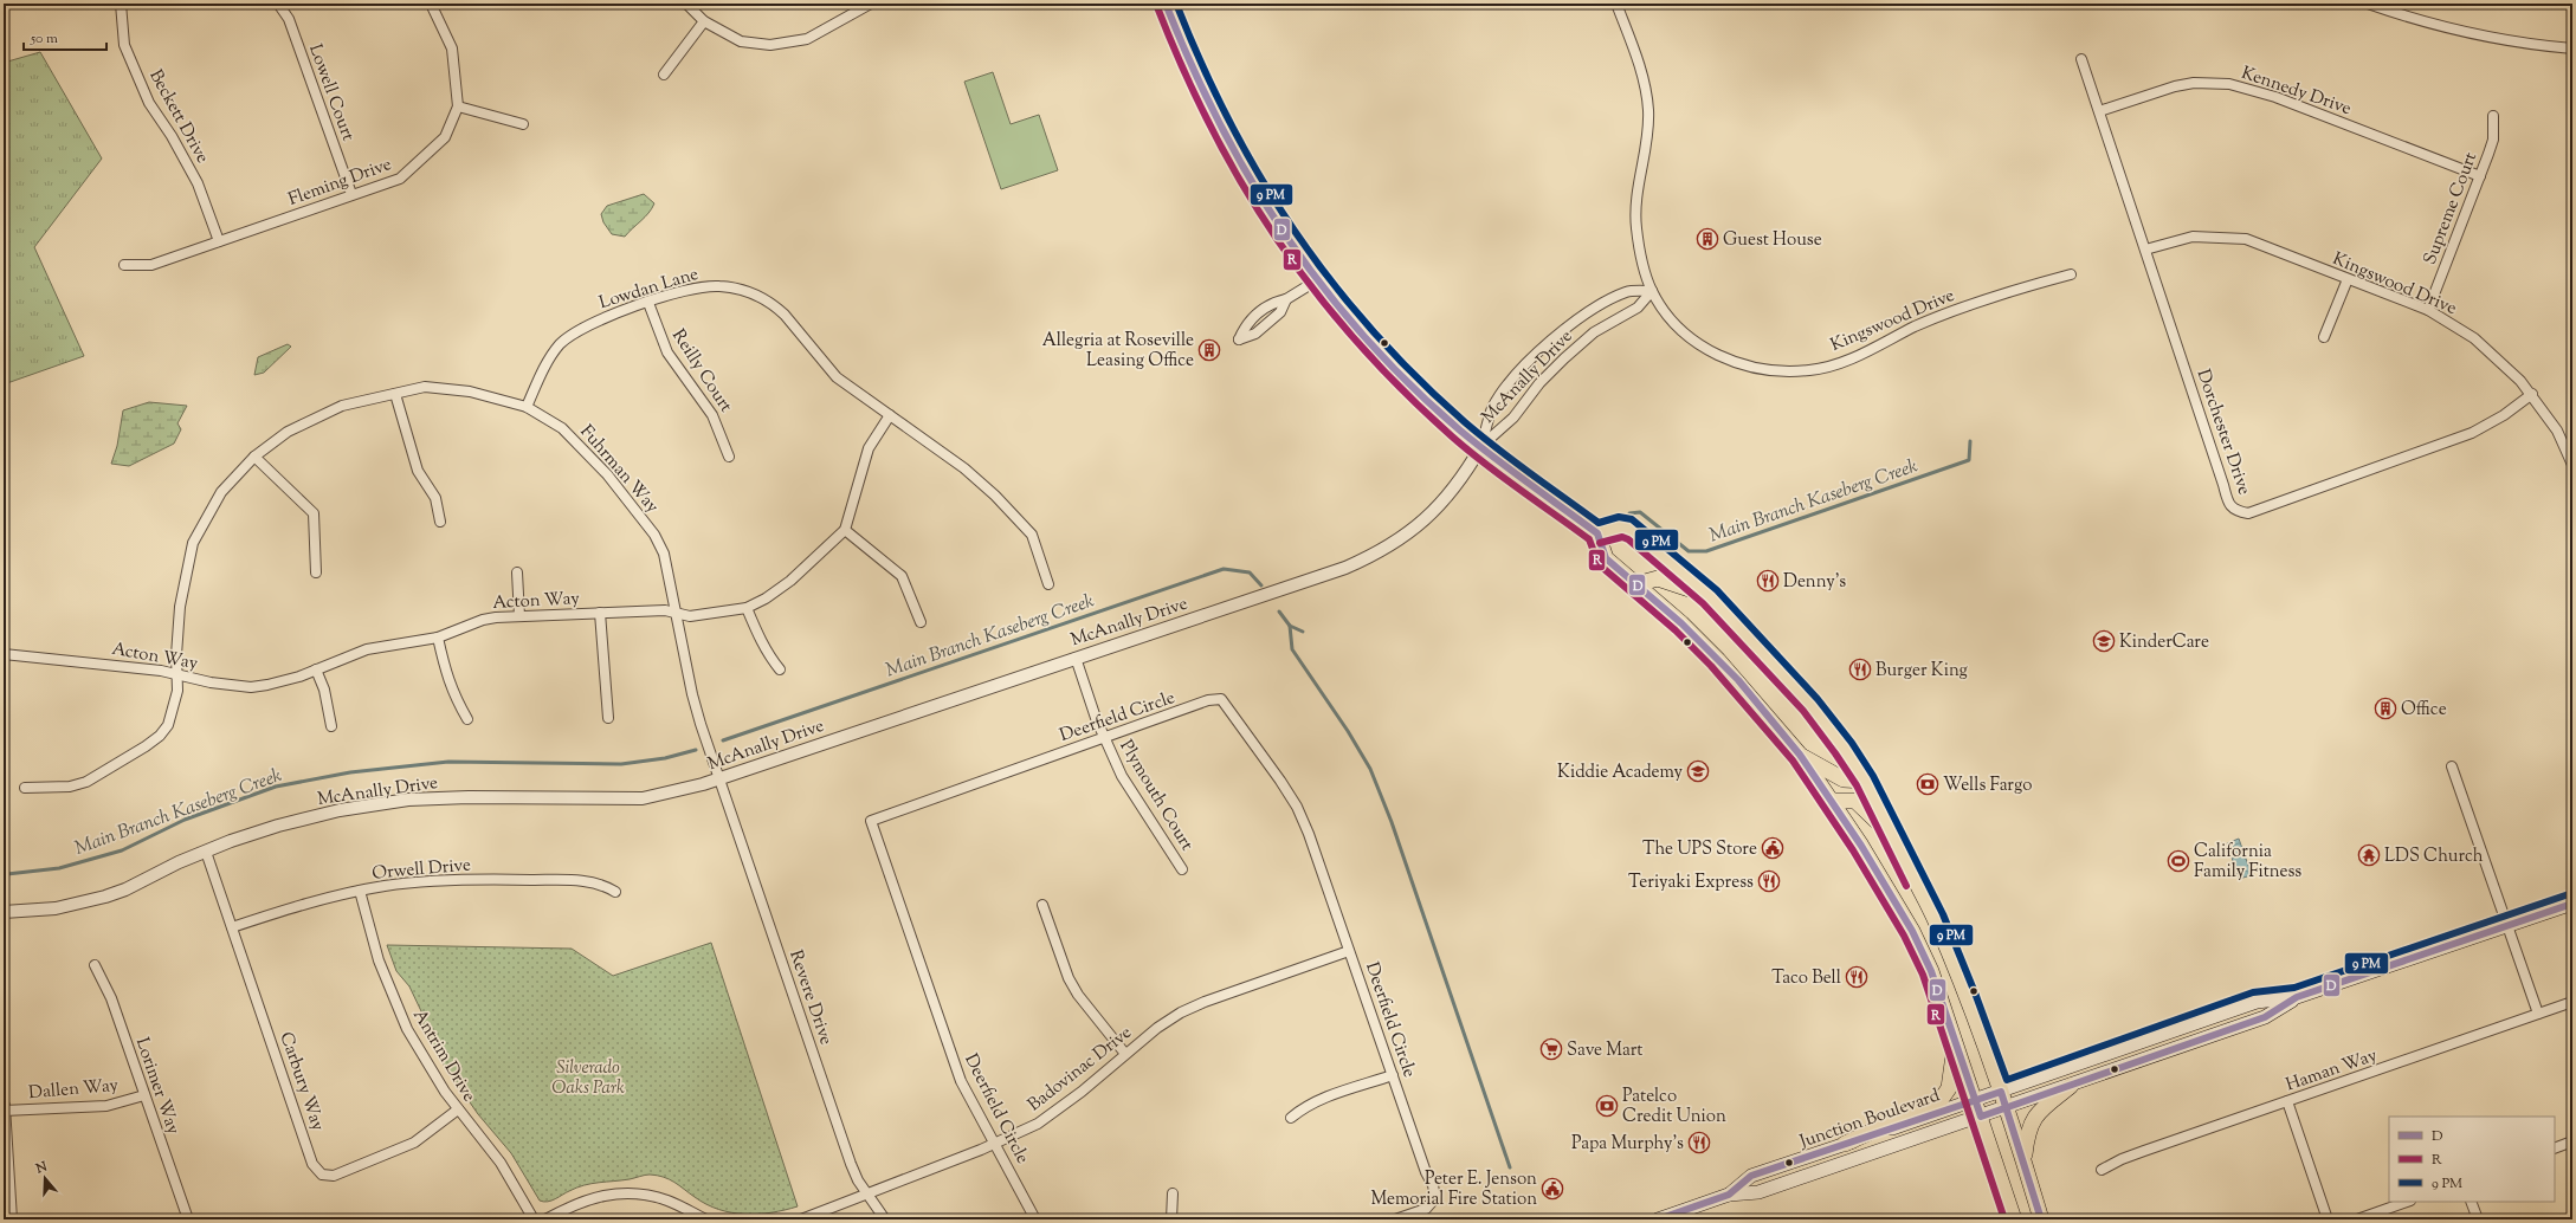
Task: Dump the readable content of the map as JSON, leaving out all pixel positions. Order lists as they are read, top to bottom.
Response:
{
  "streets": {
    "main road": ["Junction Boulevard"],
    "street": [
      "Kennedy Drive",
      "Lowell Court",
      "Beckett Drive",
      "Fleming Drive",
      "Supreme Court",
      "Kingswood Drive",
      "Lowdan Lane",
      "Reilly Court",
      "McAnally Drive",
      "Dorchester Drive",
      "Fuhrman Way",
      "Acton Way",
      "Deerfield Circle",
      "Plymouth Court",
      "Orwell Drive",
      "Revere Drive",
      "Antrim Drive",
      "Badovinac Drive",
      "Haman Way",
      "Carbury Way",
      "Lorimer Way",
      "Dallen Way"
    ]
  },
  "crossings": [
    ["Kennedy Drive", "Supreme Court"],
    ["Kennedy Drive", "Dorchester Drive"],
    ["Lowell Court", "Fleming Drive"],
    ["Beckett Drive", "Fleming Drive"],
    ["Supreme Court", "Kingswood Drive"],
    ["Kingswood Drive", "McAnally Drive"],
    ["Kingswood Drive", "Dorchester Drive"],
    ["Lowdan Lane", "Reilly Court"],
    ["Lowdan Lane", "Fuhrman Way"],
    ["McAnally Drive", "Fuhrman Way"],
    ["McAnally Drive", "Plymouth Court"],
    ["McAnally Drive", "Revere Drive"],
    ["McAnally Drive", "Carbury Way"],
    ["Fuhrman Way", "Acton Way"],
    ["Fuhrman Way", "Revere Drive"],
    ["Deerfield Circle", "Plymouth Court"],
    ["Deerfield Circle", "Badovinac Drive"],
    ["Orwell Drive", "Antrim Drive"],
    ["Orwell Drive", "Carbury Way"],
    ["Revere Drive", "Badovinac Drive"],
    ["Antrim Drive", "Carbury Way"],
    ["Lorimer Way", "Dallen Way"]
  ],
  "water": ["Main Branch Kaseberg Creek"],
  "parks": ["Silverado Oaks Park"],
  "places": {
    "building": ["Guest House", "Allegria at Roseville Leasing Office", "Office"],
    "restaurant": [
      "Denny's",
      "Burger King",
      "Teriyaki Express",
      "Taco Bell",
      "Papa Murphy's"
    ],
    "school or university": ["KinderCare", "Kiddie Academy"],
    "bank": ["Wells Fargo", "Patelco Credit Union"],
    "public building": ["The UPS Store", "Peter E. Jenson Memorial Fire Station"],
    "temple": ["LDS Church"],
    "sports": ["California Family Fitness"],
    "supermarket": ["Save Mart"]
  },
  "lines": ["transit line D", "transit line R"],
  "legend": ["D", "R", "9 PM"],
  "scale_bar": "50 m",
  "north": "top"
}
